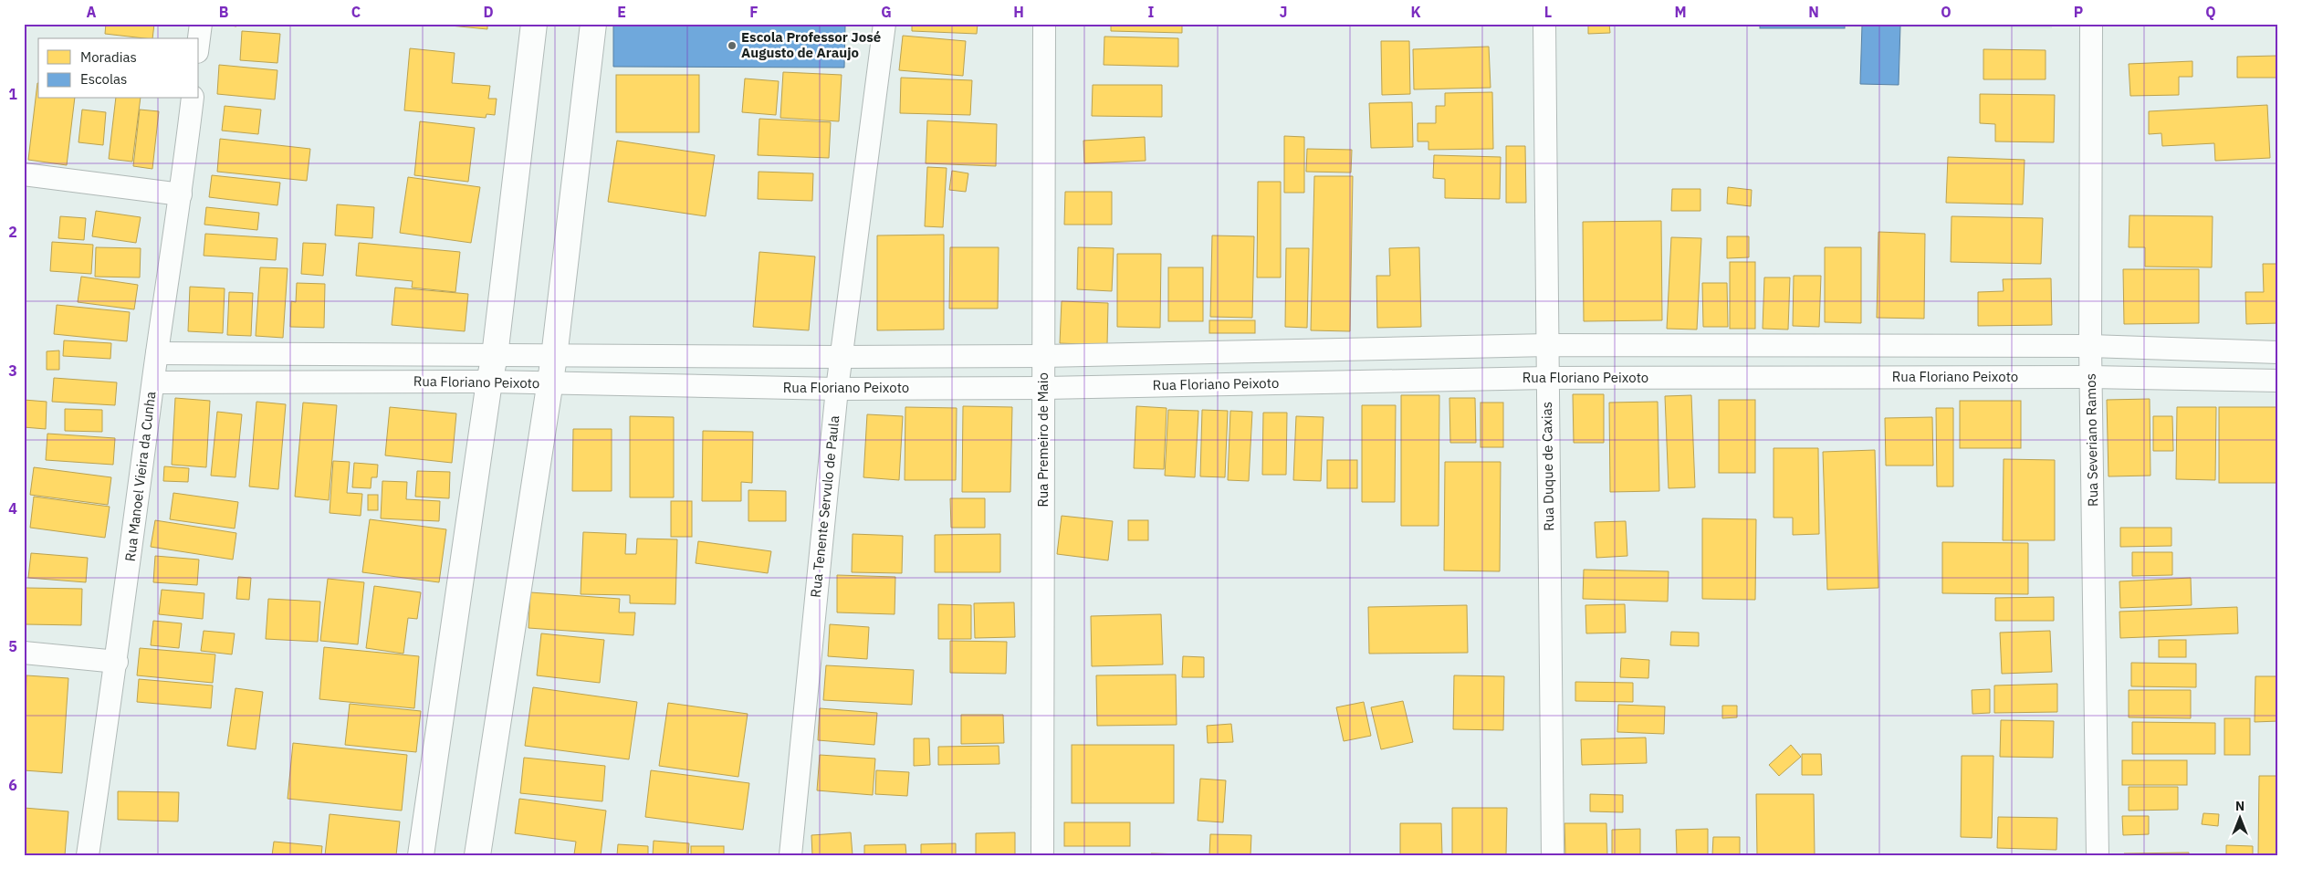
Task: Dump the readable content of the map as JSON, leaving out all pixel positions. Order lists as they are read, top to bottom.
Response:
{
  "streets": {
    "street": [
      "Rua Floriano Peixoto",
      "Rua Premeiro de Maio",
      "Rua Severiano Ramos",
      "Rua Duque de Caxias",
      "Rua Manoel Vieira da Cunha",
      "Rua Tenente Servulo de Paula"
    ]
  },
  "crossings": [
    ["Rua Floriano Peixoto", "Rua Premeiro de Maio"],
    ["Rua Floriano Peixoto", "Rua Severiano Ramos"],
    ["Rua Floriano Peixoto", "Rua Duque de Caxias"],
    ["Rua Floriano Peixoto", "Rua Manoel Vieira da Cunha"],
    ["Rua Floriano Peixoto", "Rua Tenente Servulo de Paula"]
  ],
  "places": ["Escola Professor José Augusto de Araujo"],
  "legend": ["Moradias", "Escolas"],
  "north": "top",
  "grid": {
    "columns": [
      "A",
      "B",
      "C",
      "D",
      "E",
      "F",
      "G",
      "H",
      "I",
      "J",
      "K",
      "L",
      "M",
      "N",
      "O",
      "P",
      "Q"
    ],
    "rows": [
      "1",
      "2",
      "3",
      "4",
      "5",
      "6"
    ]
  }
}
